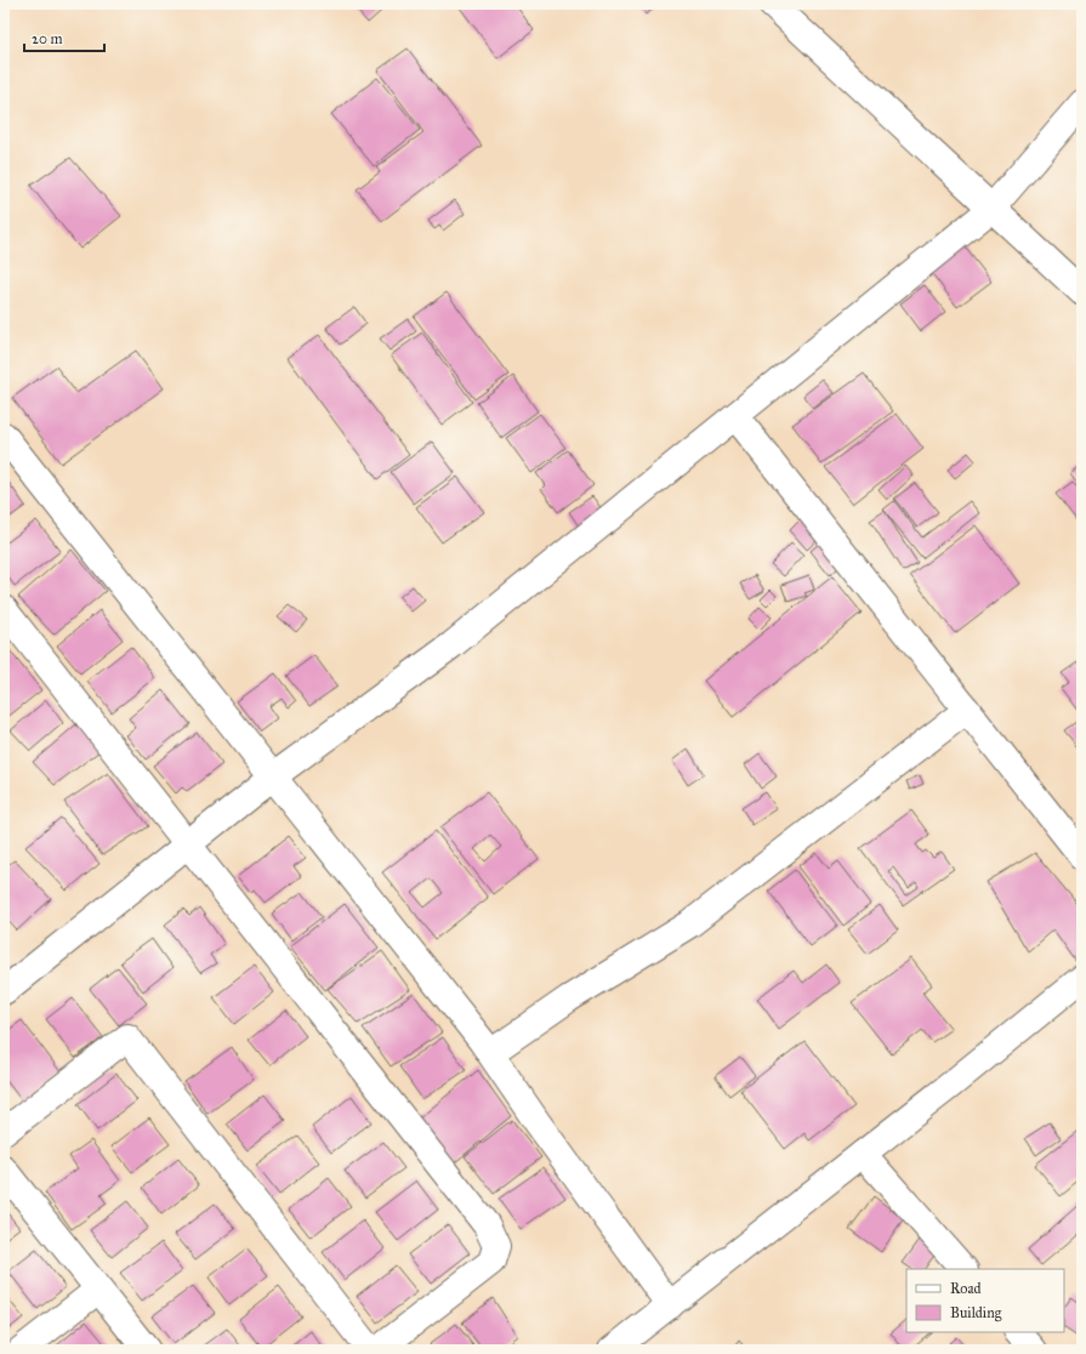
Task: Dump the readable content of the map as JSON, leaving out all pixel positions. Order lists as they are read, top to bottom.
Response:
{
  "legend": ["Road", "Building"],
  "scale_bar": "20 m"
}
